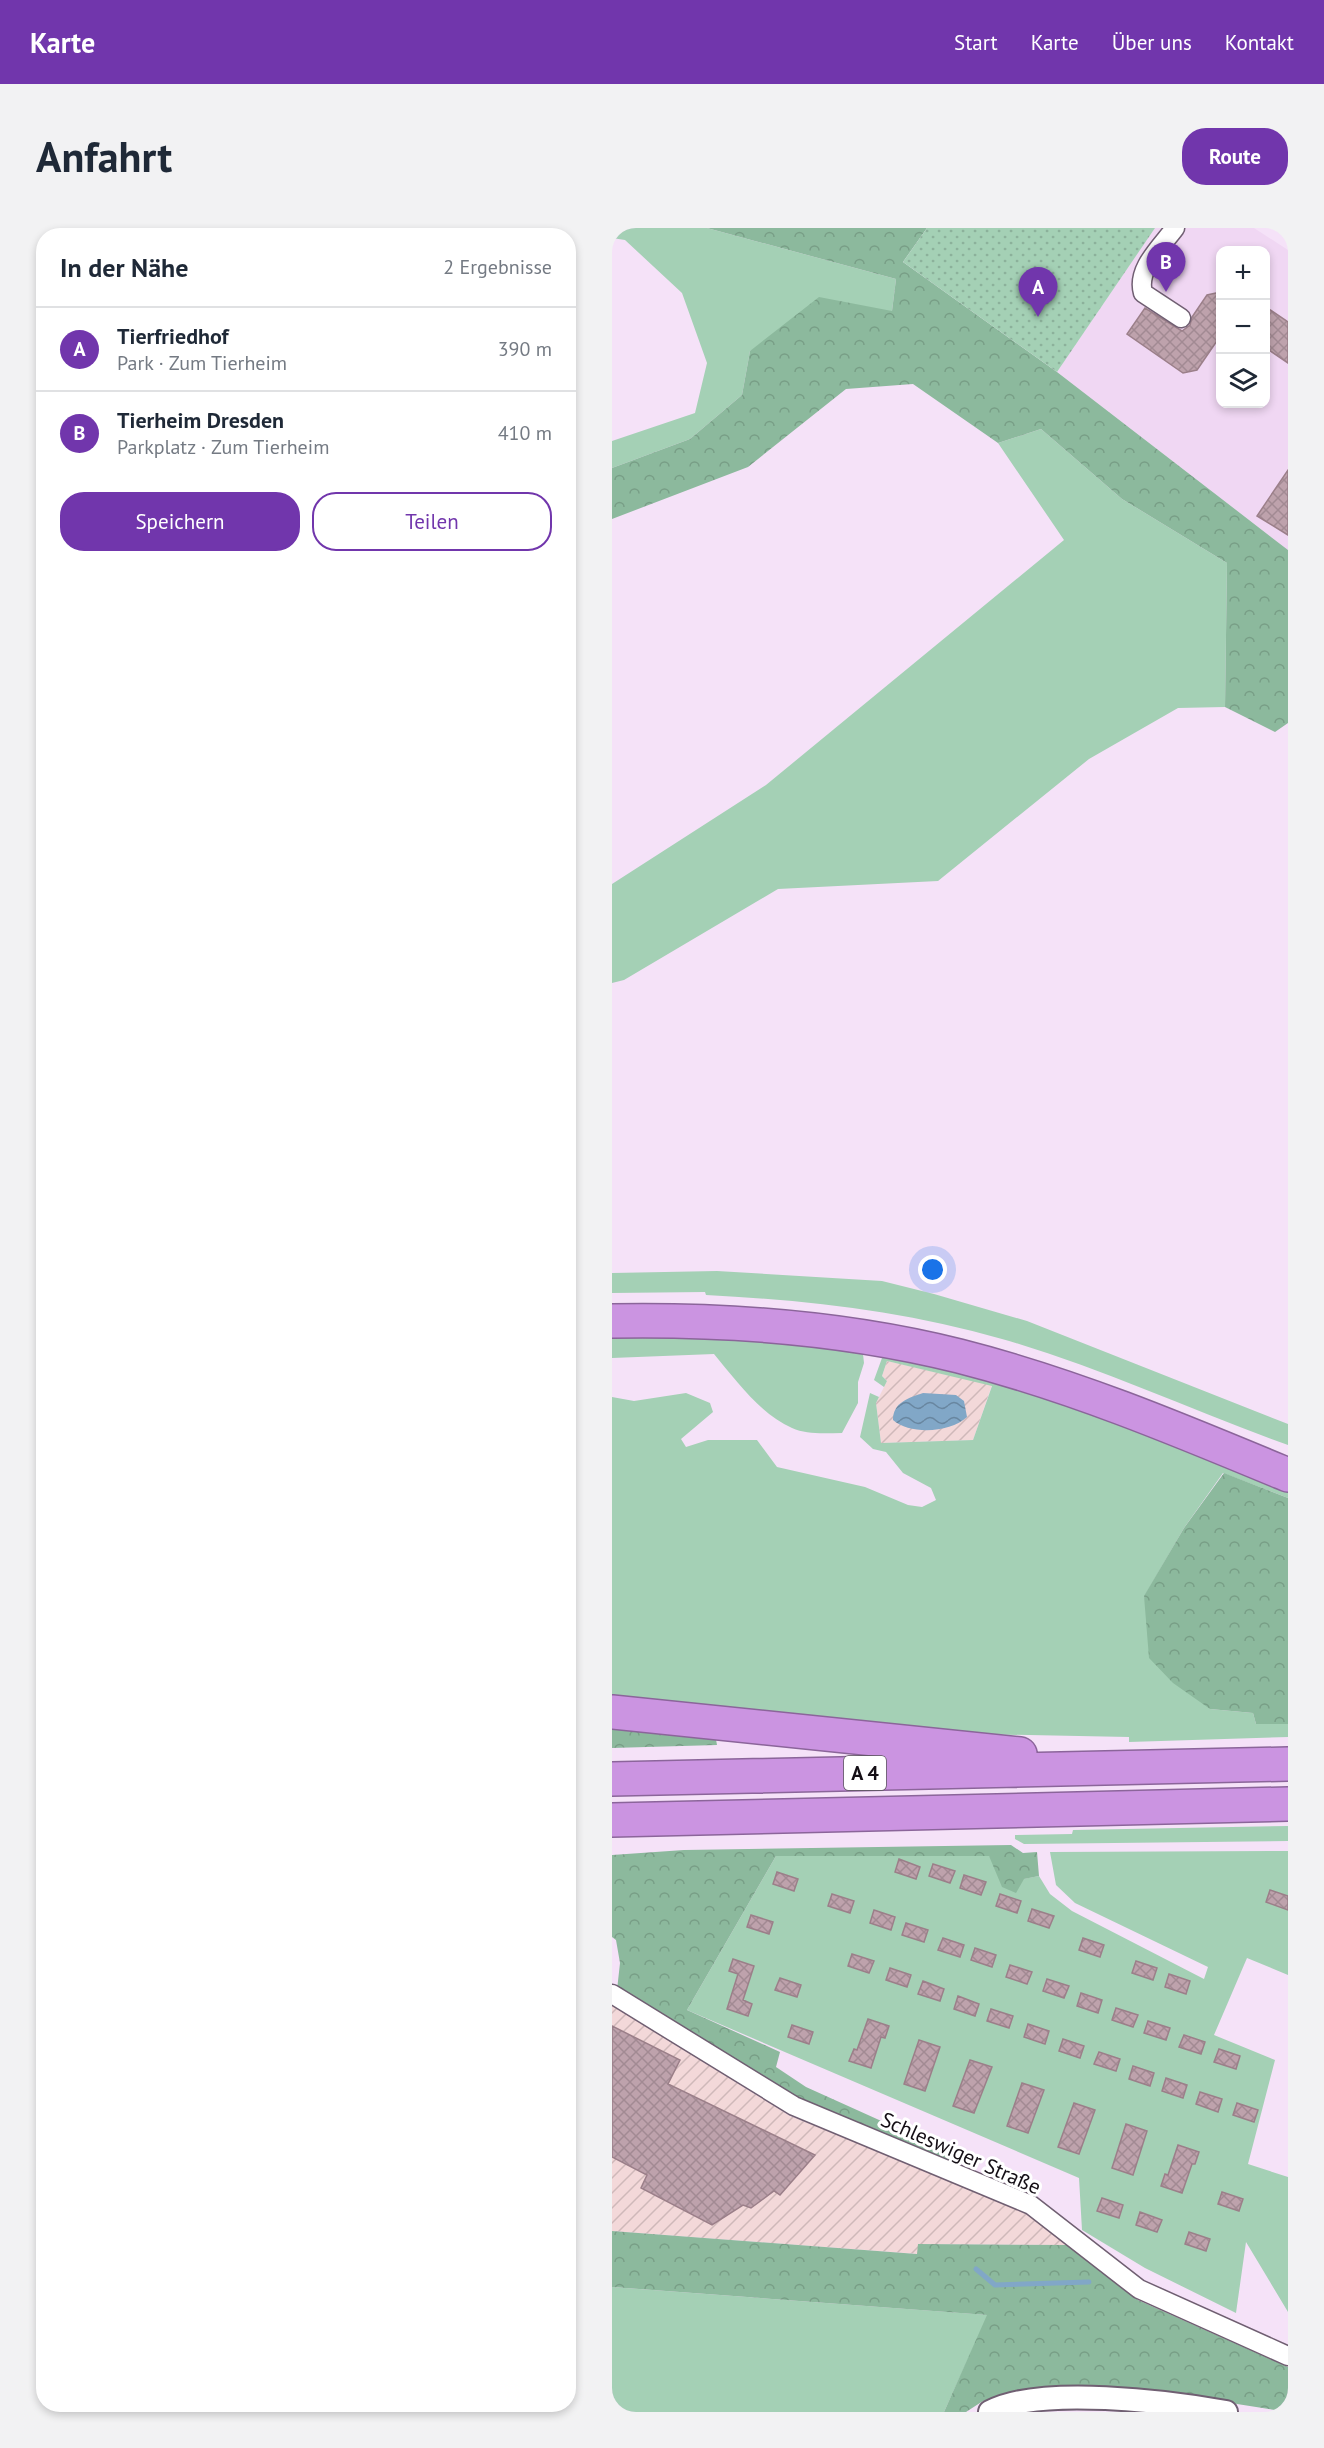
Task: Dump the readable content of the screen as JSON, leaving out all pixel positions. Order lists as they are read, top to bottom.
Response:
{
  "streets": {
    "highway": ["A 4"],
    "street": ["Schleswiger Straße"]
  },
  "page": {
    "header": "Karte",
    "nav": [
      "Start",
      "Karte",
      "Über uns",
      "Kontakt"
    ],
    "buttons": [
      "Route",
      ["Speichern", "Teilen"]
    ],
    "title": "Anfahrt",
    "heading": ["In der Nähe", "2 Ergebnisse"],
    "pins": ["B", "A"],
    "map_buttons": ["+", "−"],
    "list": [
      {
        "mark": "A",
        "name": "Tierfriedhof",
        "note": "Park · Zum Tierheim",
        "value": "390 m"
      },
      {
        "mark": "B",
        "name": "Tierheim Dresden",
        "note": "Parkplatz · Zum Tierheim",
        "value": "410 m"
      }
    ]
  }
}
